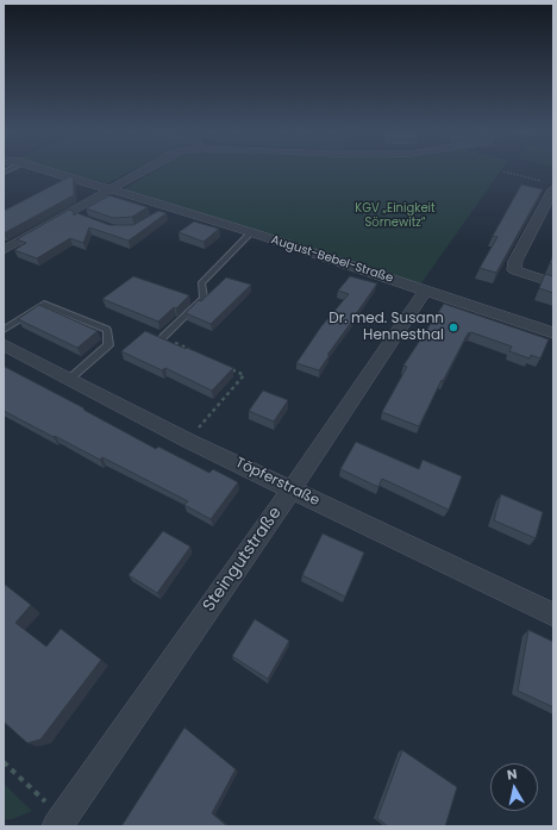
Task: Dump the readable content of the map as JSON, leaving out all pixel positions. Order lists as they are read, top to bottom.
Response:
{
  "streets": {
    "street": ["August-Bebel-Straße", "Töpferstraße", "Steingutstraße"]
  },
  "crossings": [
    ["August-Bebel-Straße", "Steingutstraße"],
    ["Töpferstraße", "Steingutstraße"]
  ],
  "parks": ["KGV „Einigkeit Sörnewitz“"],
  "places": ["Dr. med. Susann Hennesthal"],
  "north": "top"
}
